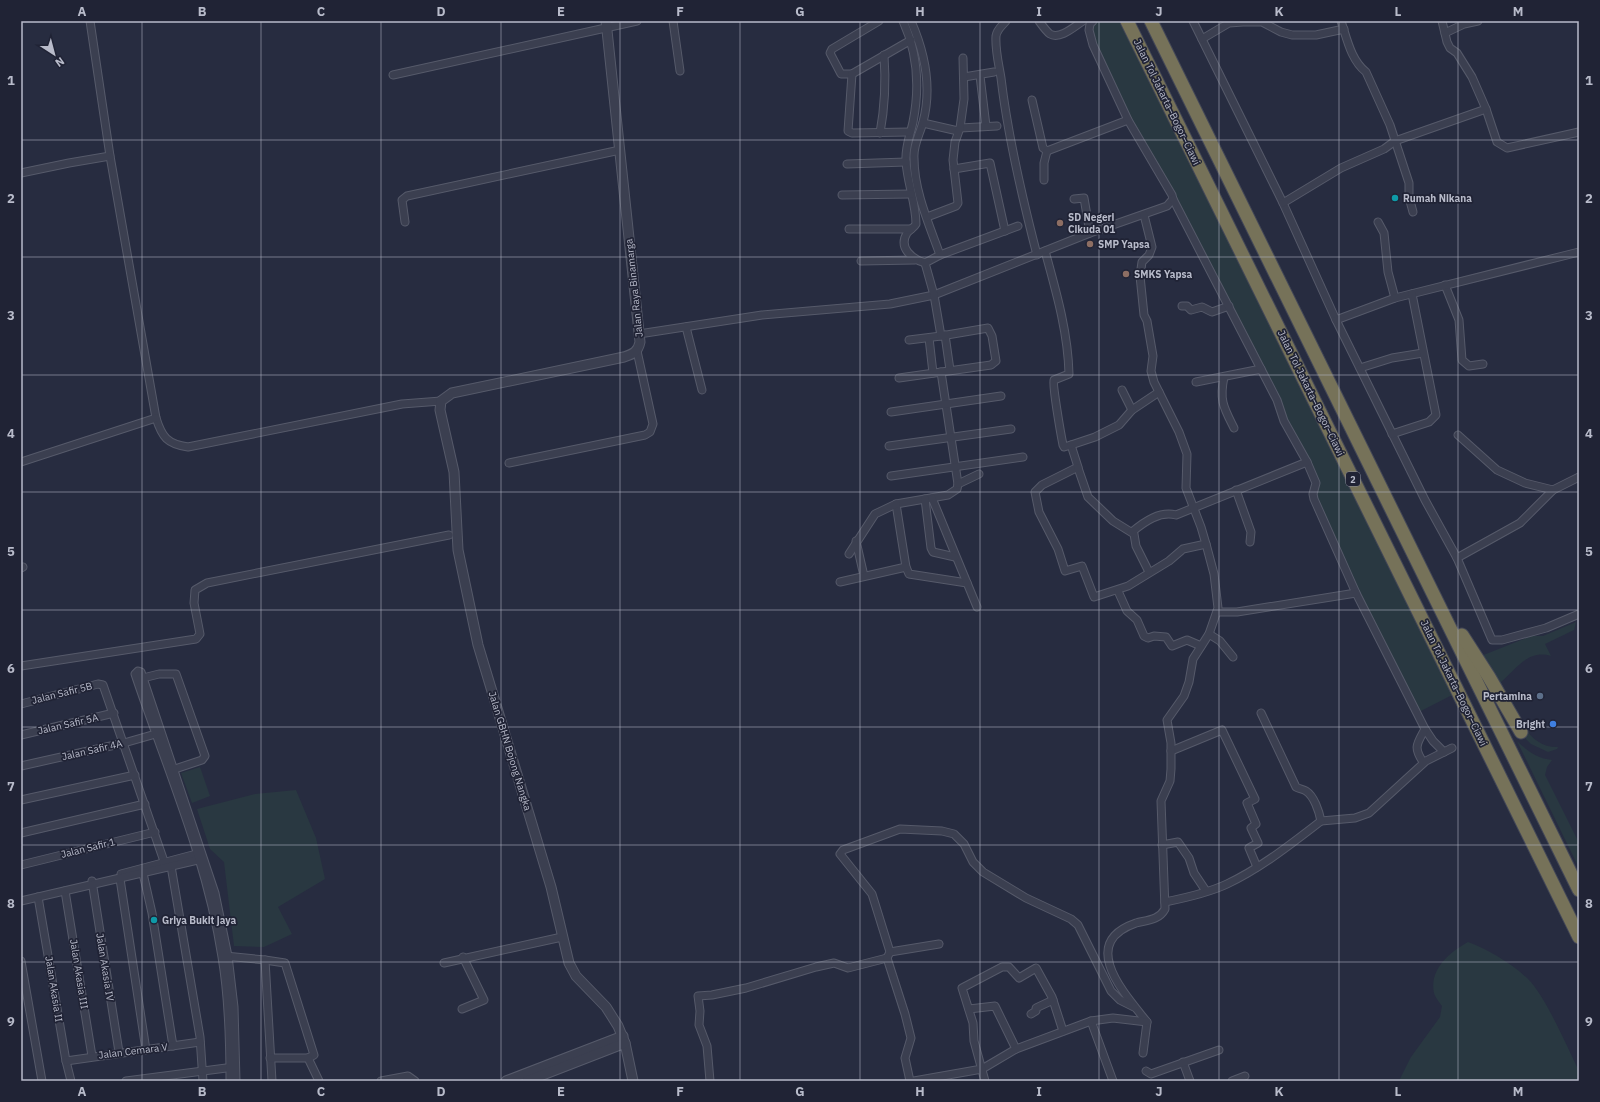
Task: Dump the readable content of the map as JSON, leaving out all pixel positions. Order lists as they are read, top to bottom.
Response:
{
  "streets": {
    "highway": ["Jalan Tol Jakarta–Bogor–Ciawi", "2"],
    "street": [
      "Jalan Raya Binamarga",
      "Jalan Safir 5B",
      "Jalan Safir 5A",
      "Jalan Safir 4A",
      "Jalan GBHN Bojong Nangka",
      "Jalan Safir 1",
      "Jalan Akasia IV",
      "Jalan Akasia III",
      "Jalan Akasia II",
      "Jalan Cemara V"
    ]
  },
  "crossings": [
    ["Jalan Raya Binamarga", "Jalan GBHN Bojong Nangka"],
    ["Jalan Safir 5B", "Jalan Safir 5A"],
    ["Jalan Akasia IV", "Jalan Cemara V"],
    ["Jalan Akasia III", "Jalan Cemara V"],
    ["Jalan Akasia II", "Jalan Cemara V"]
  ],
  "places": [
    "Rumah Nikana",
    "SD Negeri Cikuda 01",
    "SMP Yapsa",
    "SMKS Yapsa",
    "Pertamina",
    "Bright",
    "Griya Bukit jaya"
  ],
  "north": "bottom right",
  "grid": {
    "columns": [
      "A",
      "B",
      "C",
      "D",
      "E",
      "F",
      "G",
      "H",
      "I",
      "J",
      "K",
      "L",
      "M"
    ],
    "rows": [
      "1",
      "2",
      "3",
      "4",
      "5",
      "6",
      "7",
      "8",
      "9"
    ]
  }
}
